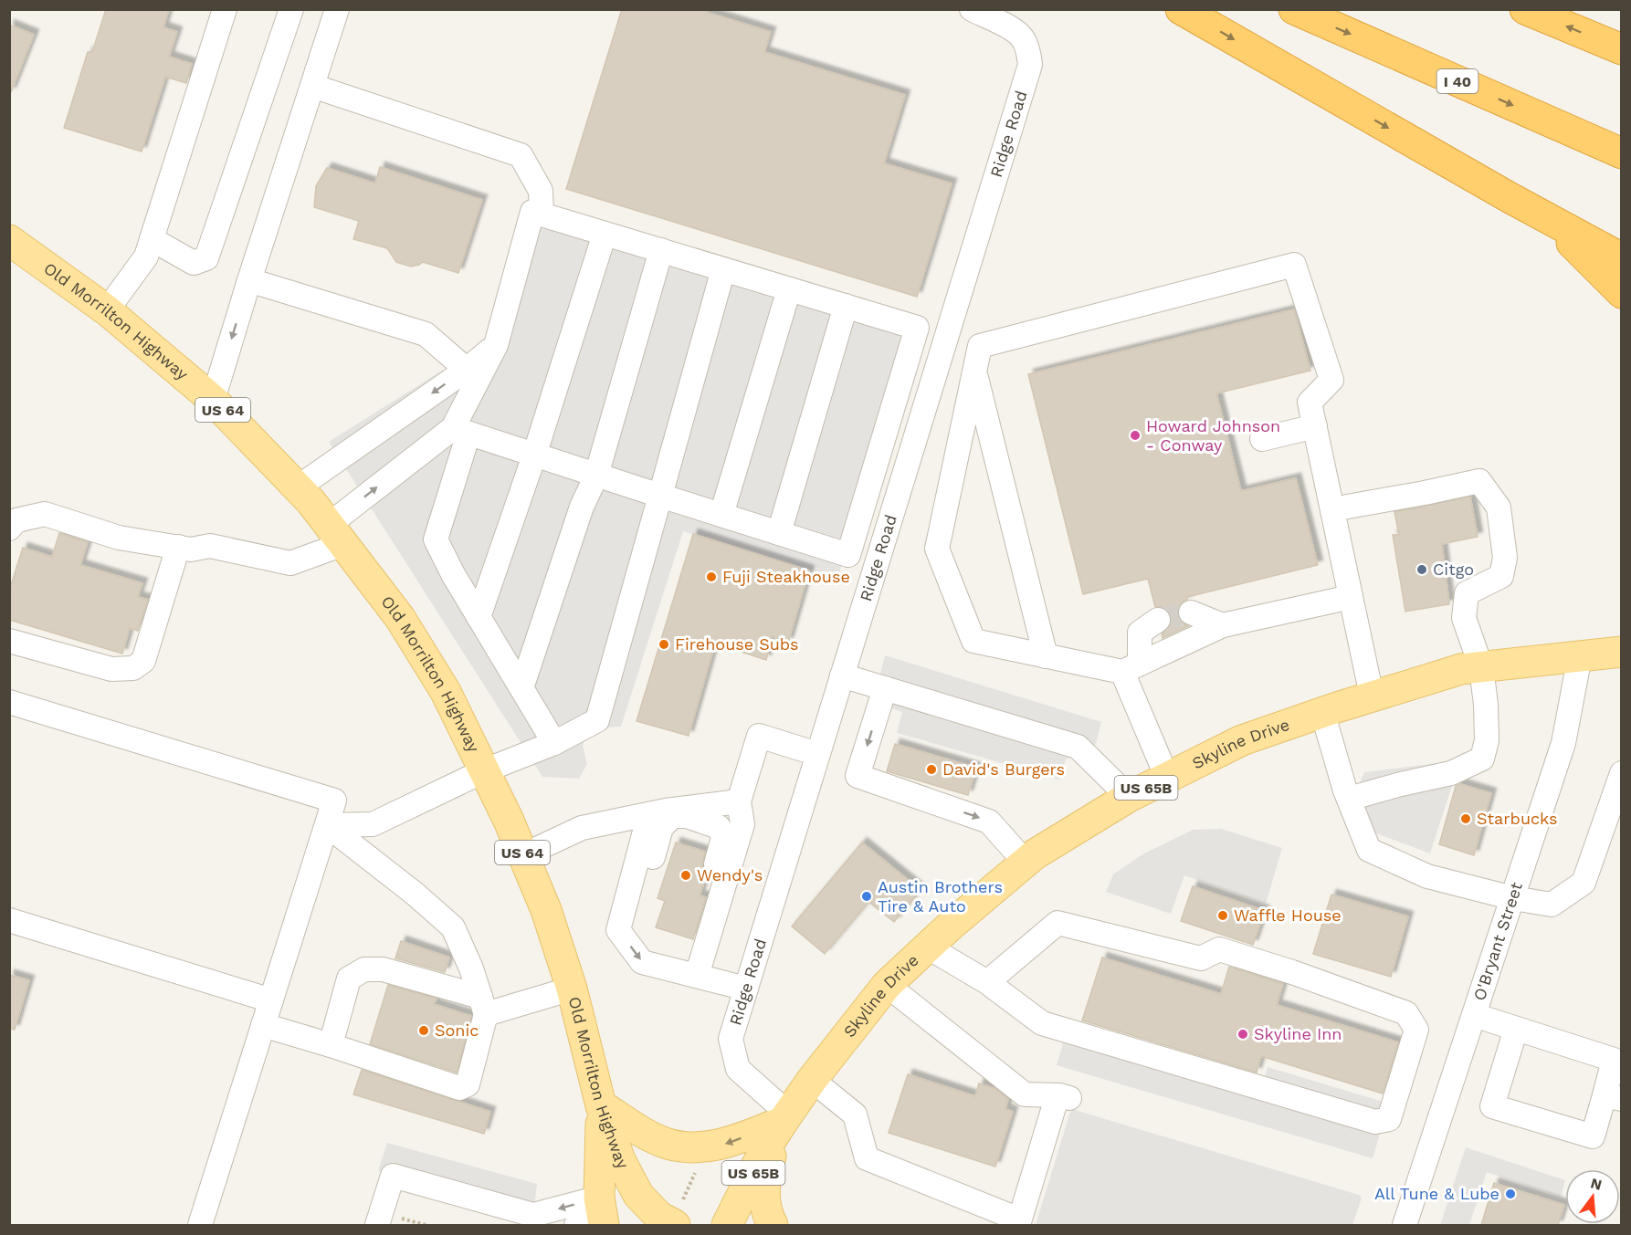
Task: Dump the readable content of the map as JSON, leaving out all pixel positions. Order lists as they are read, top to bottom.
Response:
{
  "streets": {
    "highway": ["I 40"],
    "main road": [
      "Old Morrilton Highway",
      "US 64",
      "Skyline Drive",
      "US 65B"
    ],
    "street": ["Ridge Road", "O'Bryant Street"]
  },
  "crossings": [
    ["Ridge Road", "Skyline Drive"],
    ["Old Morrilton Highway", "US 64"],
    ["Skyline Drive", "O'Bryant Street"]
  ],
  "places": [
    "Howard Johnson - Conway",
    "Citgo",
    "Fuji Steakhouse",
    "Firehouse Subs",
    "David's Burgers",
    "Starbucks",
    "Wendy's",
    "Austin Brothers Tire & Auto",
    "Waffle House",
    "Sonic",
    "Skyline Inn",
    "All Tune & Lube"
  ],
  "north": "top"
}
